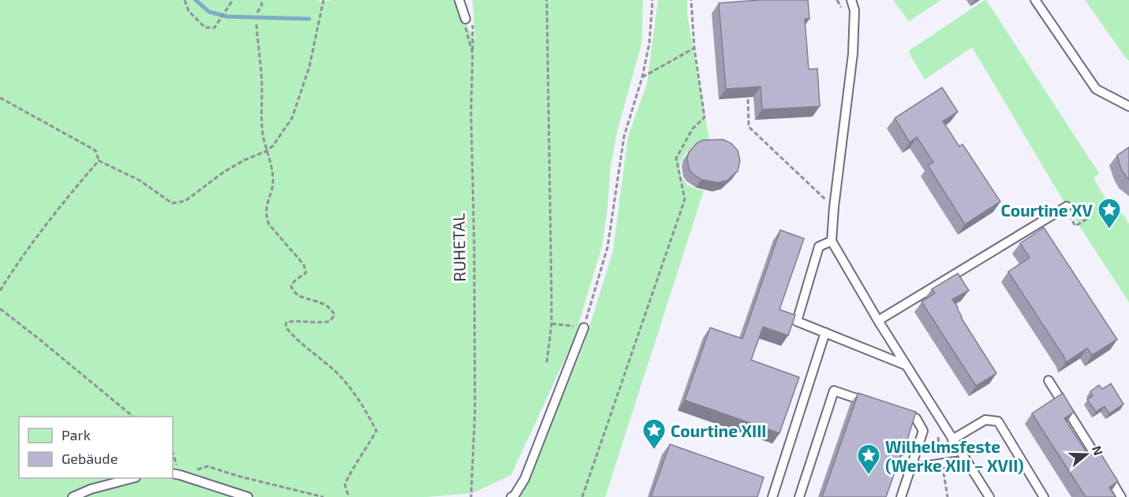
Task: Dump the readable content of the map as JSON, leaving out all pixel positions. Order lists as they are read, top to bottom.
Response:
{
  "streets": {
    "path": ["RUHETAL"]
  },
  "places": {
    "place": ["Courtine XV", "Courtine XIII", "Wilhelmsfeste (Werke XIII – XVII)"]
  },
  "legend": ["Park", "Gebäude"],
  "north": "right"
}
